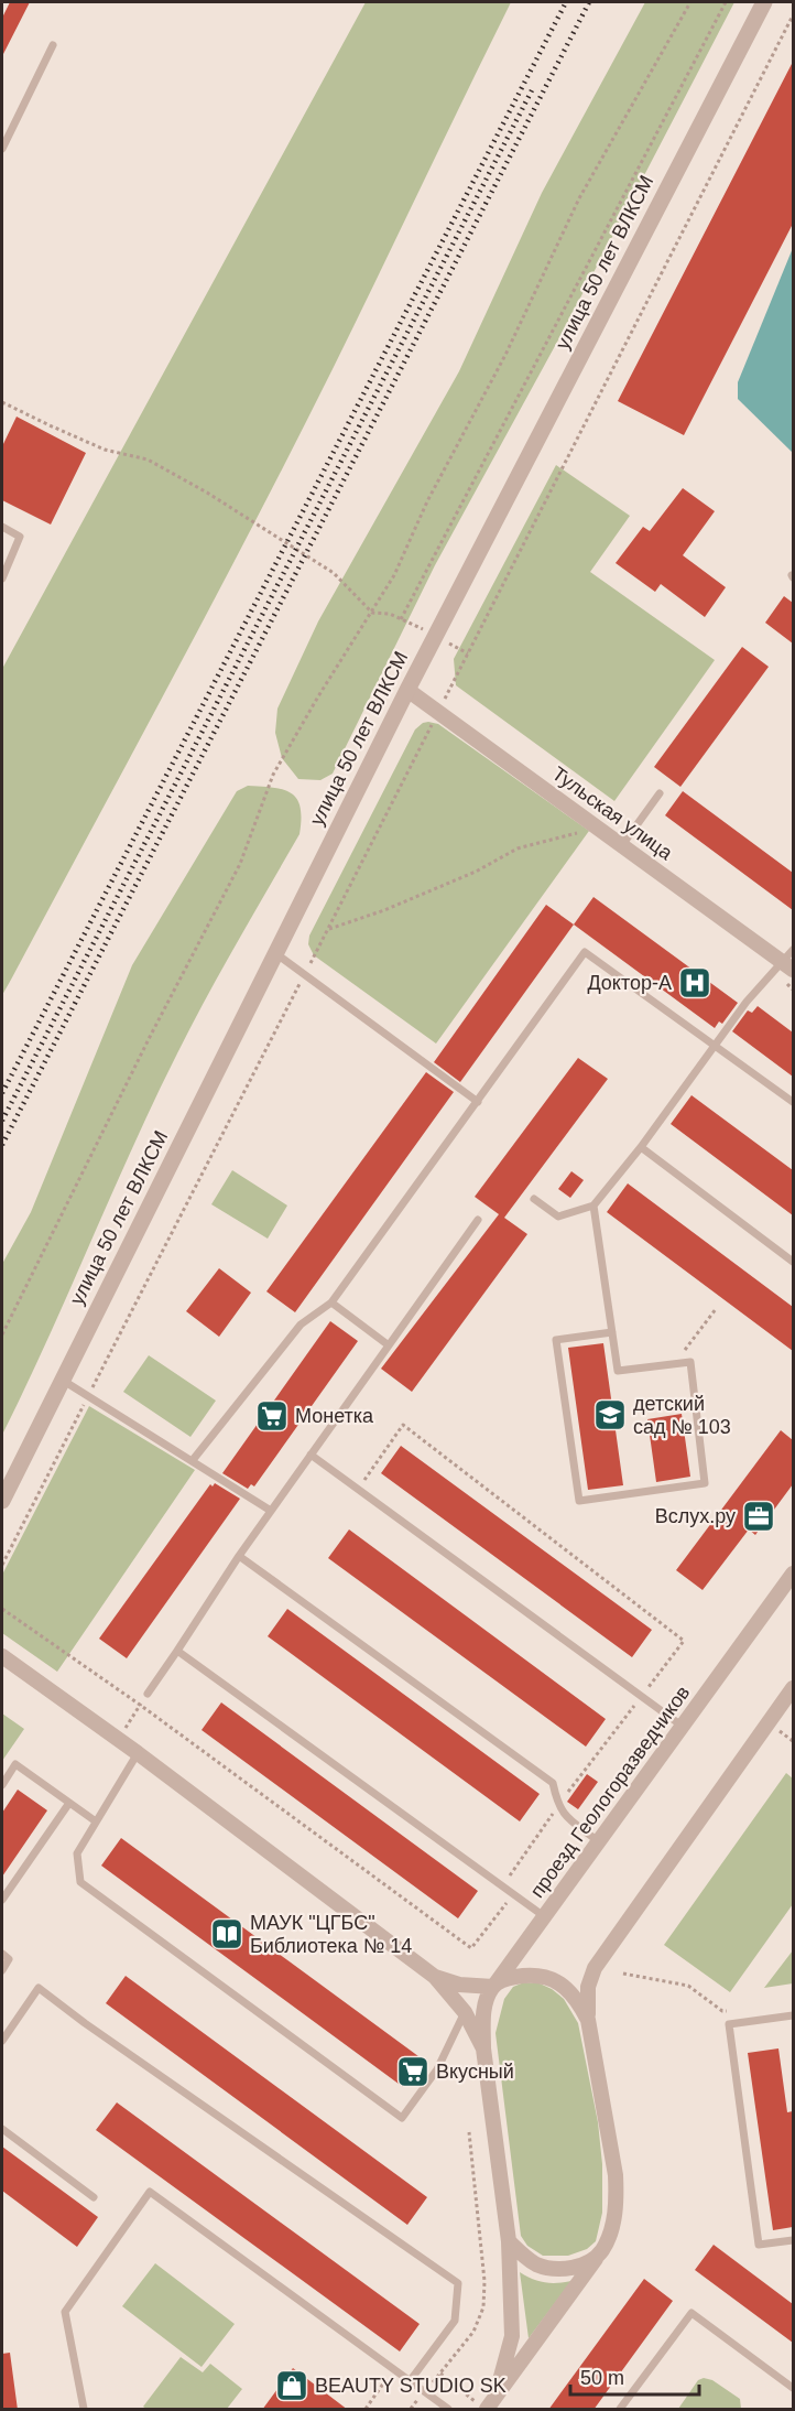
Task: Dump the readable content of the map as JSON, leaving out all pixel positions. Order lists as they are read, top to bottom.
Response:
{
  "streets": {
    "street": ["улица 50 лет ВЛКСМ", "Тульская улица", "проезд Геологоразведчиков"]
  },
  "crossings": [
    ["улица 50 лет ВЛКСМ", "Тульская улица"]
  ],
  "places": {
    "hospital": ["Доктор-А"],
    "school or university": ["детский сад № 103"],
    "supermarket": ["Монетка", "Вкусный"],
    "office": ["Вслух.ру"],
    "library": ["МАУК \"ЦГБС\" Библиотека № 14"],
    "shop": ["BEAUTY STUDIO SK"]
  },
  "scale_bar": "50 m"
}
